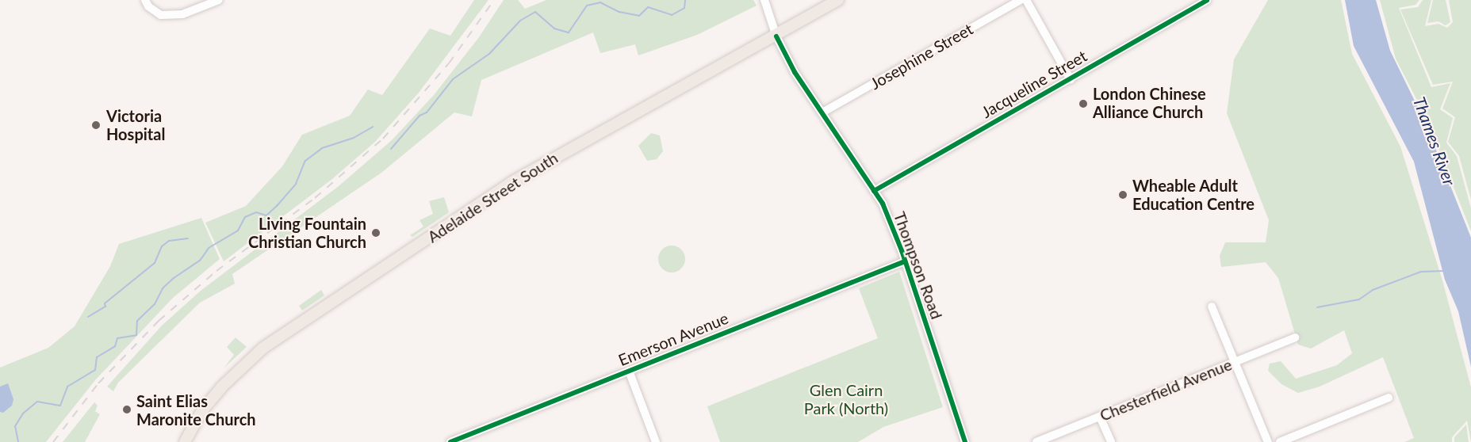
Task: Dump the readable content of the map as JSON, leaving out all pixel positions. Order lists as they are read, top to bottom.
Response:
{
  "streets": {
    "main road": ["Adelaide Street South"],
    "street": [
      "Josephine Street",
      "Jacqueline Street",
      "Thompson Road",
      "Emerson Avenue",
      "Chesterfield Avenue"
    ]
  },
  "crossings": [
    ["Josephine Street", "Thompson Road"],
    ["Jacqueline Street", "Thompson Road"],
    ["Adelaide Street South", "Thompson Road"],
    ["Thompson Road", "Emerson Avenue"]
  ],
  "water": ["Thames River"],
  "parks": ["Glen Cairn Park (North)"],
  "places": [
    "London Chinese Alliance Church",
    "Victoria Hospital",
    "Wheable Adult Education Centre",
    "Living Fountain Christian Church",
    "Saint Elias Maronite Church"
  ]
}
